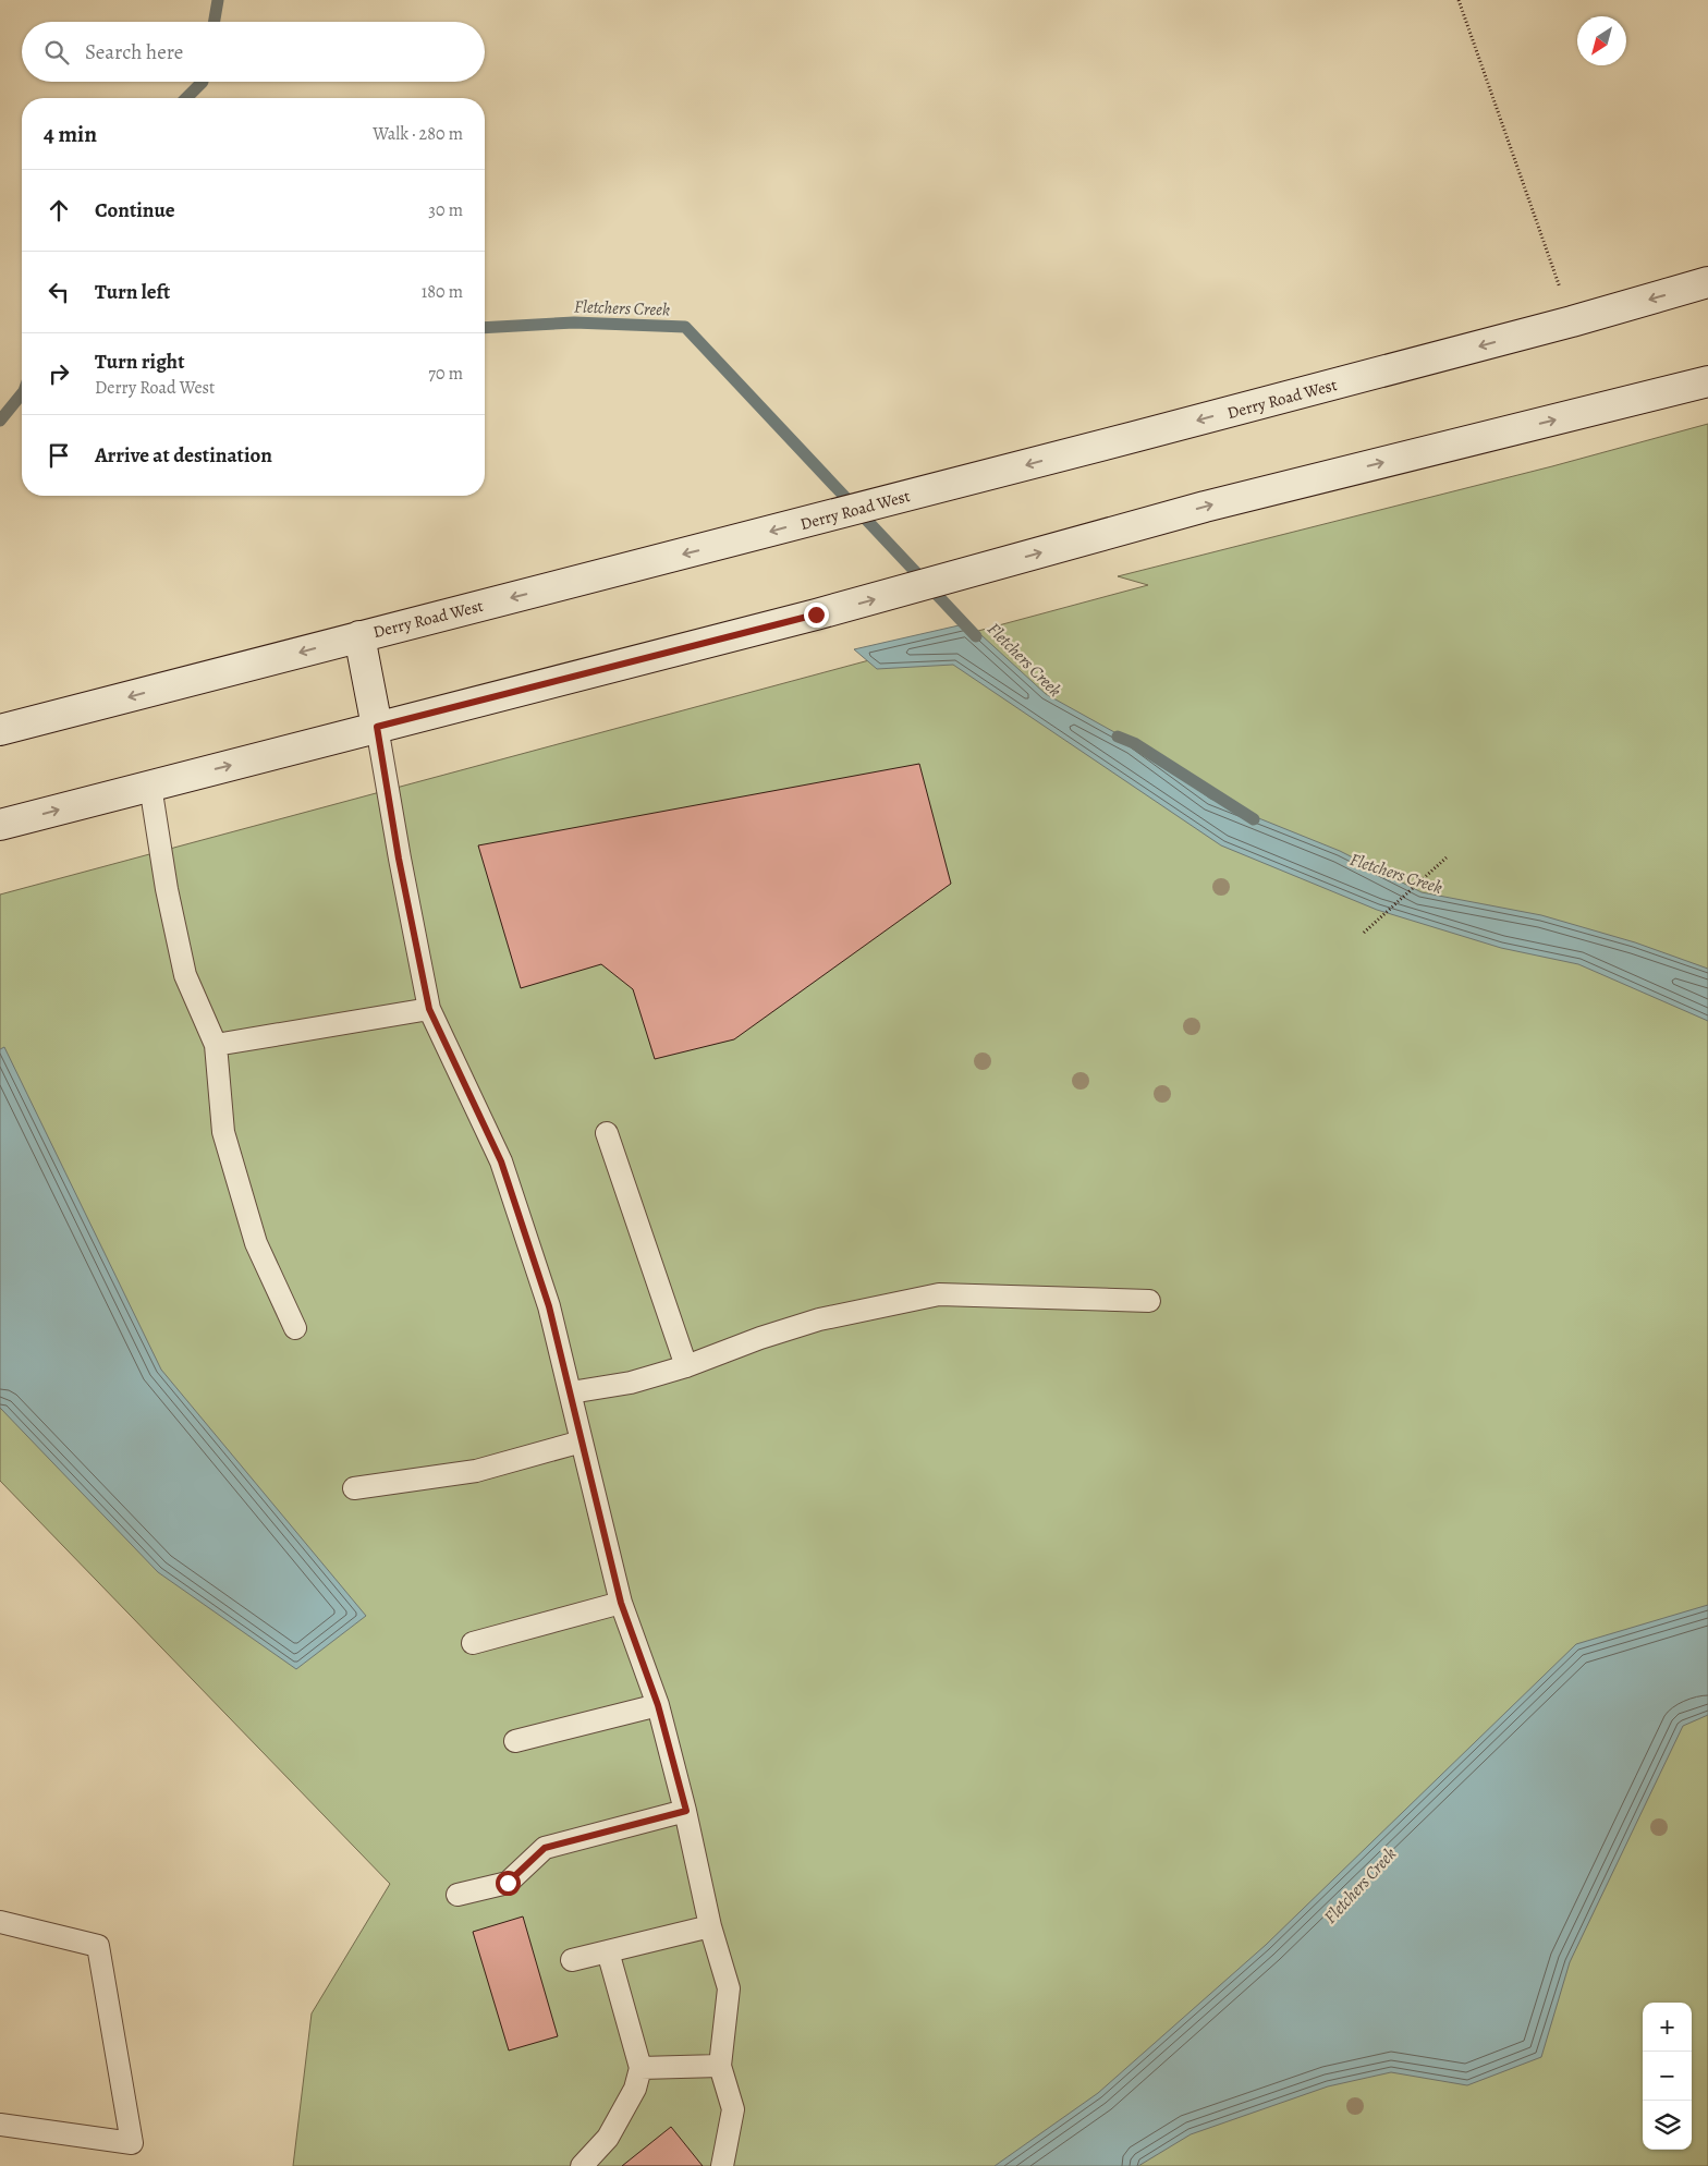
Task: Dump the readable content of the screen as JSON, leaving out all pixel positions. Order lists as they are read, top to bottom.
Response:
{
  "streets": {
    "main road": ["Derry Road West"]
  },
  "water": ["Fletchers Creek"],
  "north": "bottom left",
  "page": {
    "search": "Search here",
    "heading": ["4 min", "Walk · 280 m"],
    "list": [
      ["Continue", "30 m"],
      ["Turn left", "180 m"],
      ["Turn right", "Derry Road West", "70 m"],
      "Arrive at destination"
    ],
    "map_buttons": ["+", "−"]
  }
}
